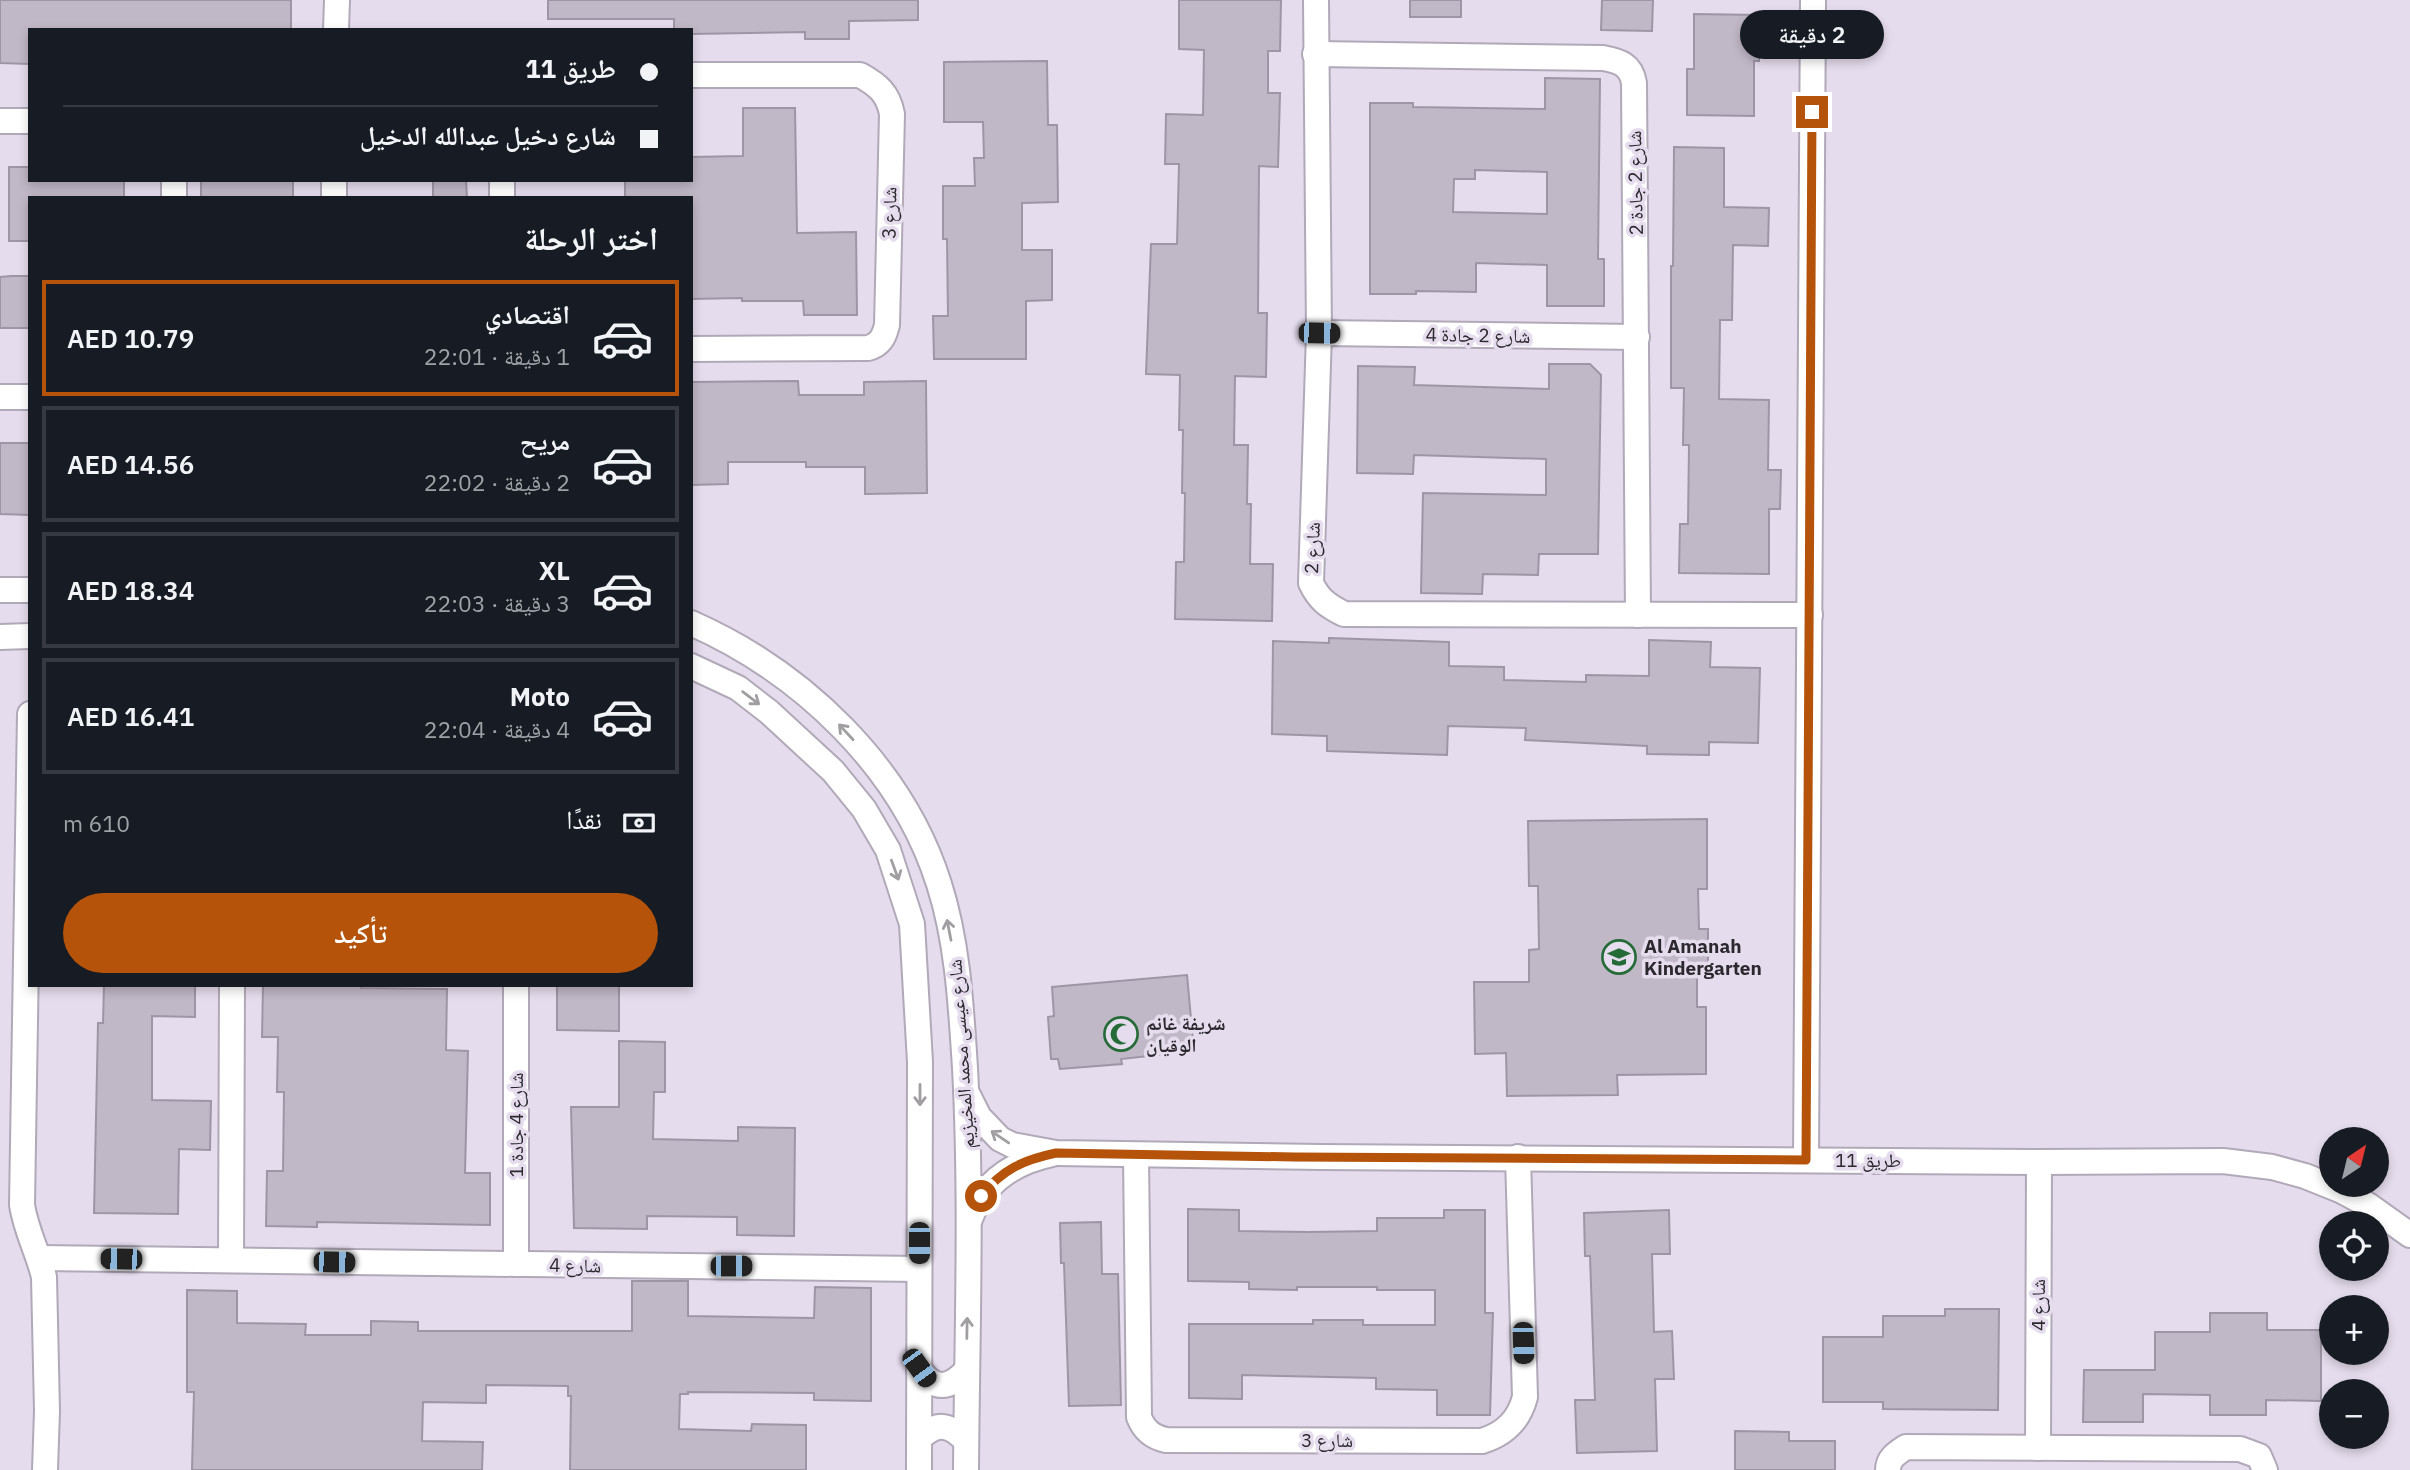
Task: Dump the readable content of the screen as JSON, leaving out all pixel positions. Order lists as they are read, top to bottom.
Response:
{
  "streets": {
    "street": [
      "شارع 2 جادة 2",
      "شارع 3",
      "شارع 2 جادة 4",
      "شارع 2",
      "شارع عيسى محمد المخيزيم",
      "شارع 4 جادة 1",
      "طريق 11",
      "شارع 4"
    ]
  },
  "crossings": [
    ["شارع 2 جادة 2", "شارع 2 جادة 4"],
    ["شارع 2 جادة 2", "شارع 2"],
    ["شارع 3", "طريق 11"],
    ["شارع 2 جادة 4", "شارع 2"],
    ["شارع عيسى محمد المخيزيم", "طريق 11"],
    ["شارع عيسى محمد المخيزيم", "شارع 4"],
    ["شارع 4 جادة 1", "شارع 4"],
    ["طريق 11", "شارع 4"]
  ],
  "places": {
    "school or university": ["Al Amanah Kindergarten"],
    "mosque": ["شريفة غانم الوقيان"]
  },
  "north": "top right",
  "page": {
    "bubble": "2 دقيقة",
    "banner": ["طريق 11", "شارع دخيل عبدالله الدخيل"],
    "heading": "اختر الرحلة",
    "list": [
      {
        "name": "اقتصادي",
        "note": "1 دقيقة · 22:01",
        "value": "AED 10.79"
      },
      {
        "name": "مريح",
        "note": "2 دقيقة · 22:02",
        "value": "AED 14.56"
      },
      {
        "name": "XL",
        "note": "3 دقيقة · 22:03",
        "value": "AED 18.34"
      },
      {
        "name": "Moto",
        "note": "4 دقيقة · 22:04",
        "value": "AED 16.41"
      }
    ],
    "pay": ["نقدًا", "610 m"],
    "buttons": "تأكيد",
    "map_buttons": ["+", "−"]
  }
}
